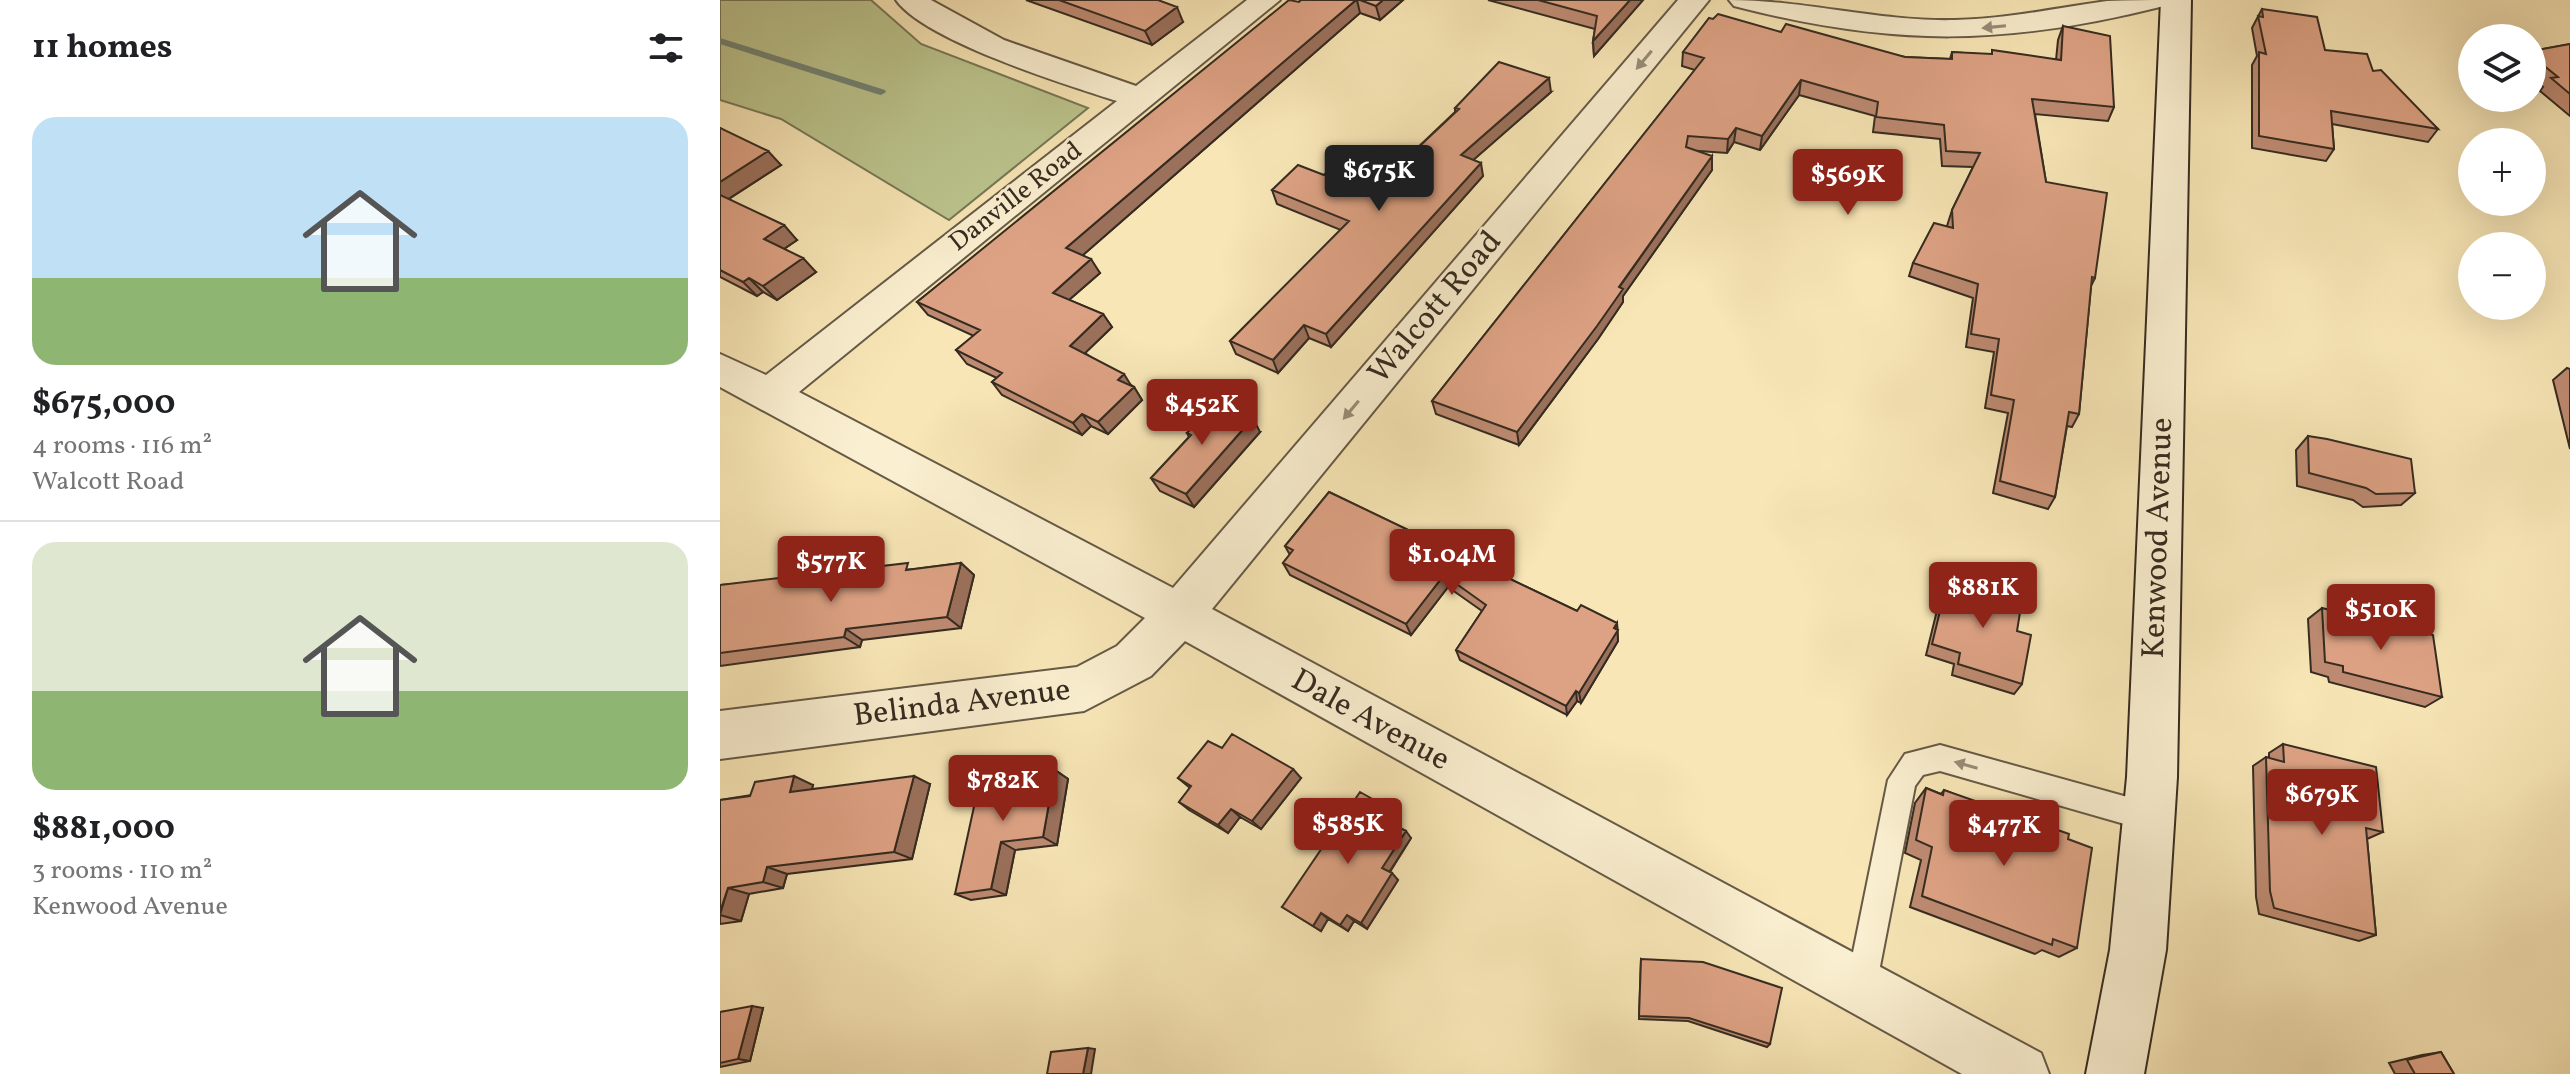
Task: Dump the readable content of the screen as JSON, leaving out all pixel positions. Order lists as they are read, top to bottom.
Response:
{
  "streets": {
    "street": [
      "Danville Road",
      "Walcott Road",
      "Kenwood Avenue",
      "Belinda Avenue",
      "Dale Avenue"
    ]
  },
  "crossings": [
    ["Danville Road", "Dale Avenue"],
    ["Walcott Road", "Belinda Avenue"],
    ["Walcott Road", "Dale Avenue"],
    ["Belinda Avenue", "Dale Avenue"]
  ],
  "one_way": ["Walcott Road"],
  "page": {
    "heading": "11 homes",
    "map_buttons": ["+", "−"],
    "list": [
      {
        "name": "$675,000",
        "note": "4 rooms · 116 m² · Walcott Road"
      },
      {
        "name": "$881,000",
        "note": "3 rooms · 110 m² · Kenwood Avenue"
      }
    ],
    "price": [
      "$675K",
      "$569K",
      "$452K",
      "$1.04M",
      "$577K",
      "$881K",
      "$510K",
      "$782K",
      "$679K",
      "$585K",
      "$477K"
    ]
  }
}
